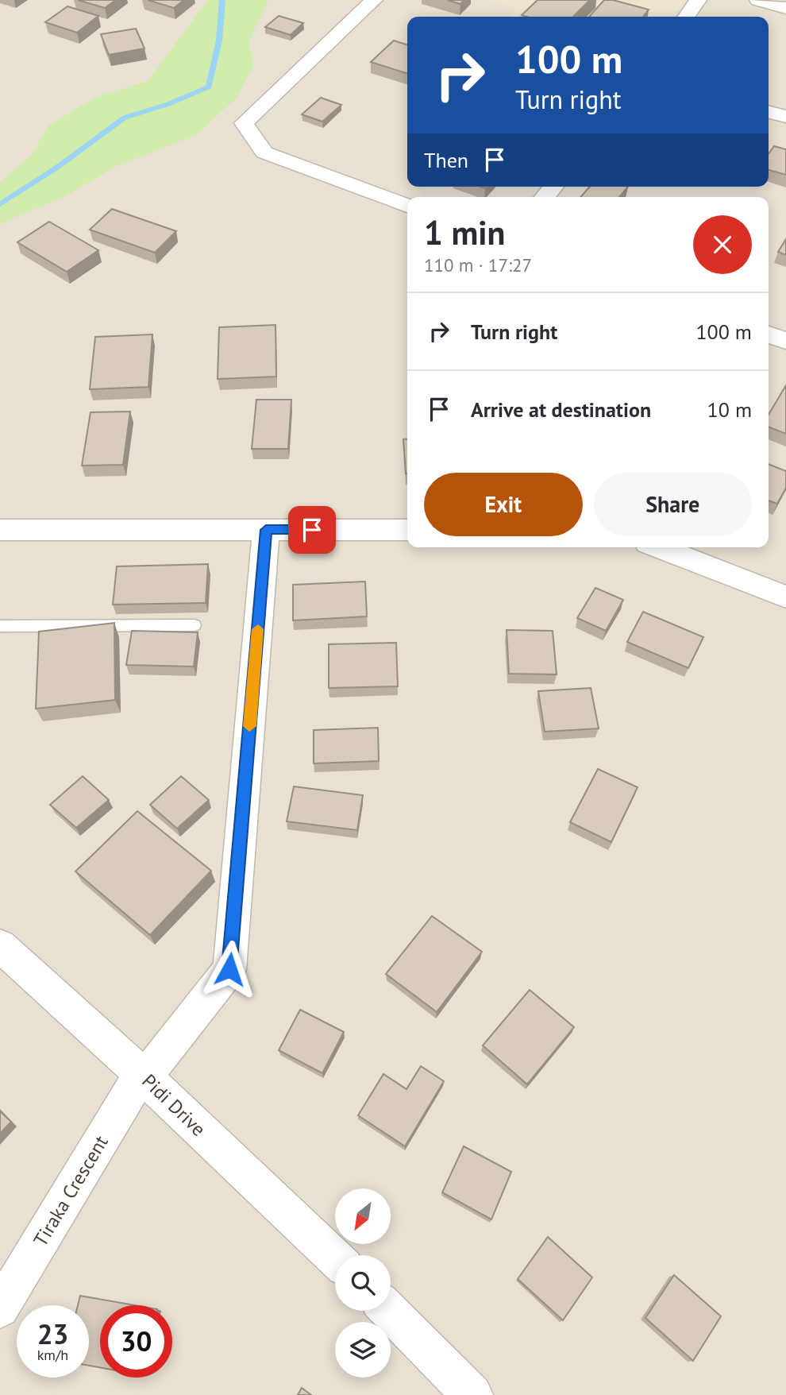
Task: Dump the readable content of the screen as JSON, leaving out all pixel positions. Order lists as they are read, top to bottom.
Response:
{
  "streets": {
    "street": ["Pidi Drive", "Tiraka Crescent"]
  },
  "crossings": [
    ["Pidi Drive", "Tiraka Crescent"]
  ],
  "north": "bottom left",
  "page": {
    "turn": ["100 m", "Turn right"],
    "then": "Then",
    "heading": ["1 min", "110 m · 17:27"],
    "list": [
      {
        "name": "Turn right",
        "value": "100 m"
      },
      {
        "name": "Arrive at destination",
        "value": "10 m"
      }
    ],
    "buttons": ["Exit", "Share"],
    "speed": "23 km/h",
    "limit": "30"
  }
}
